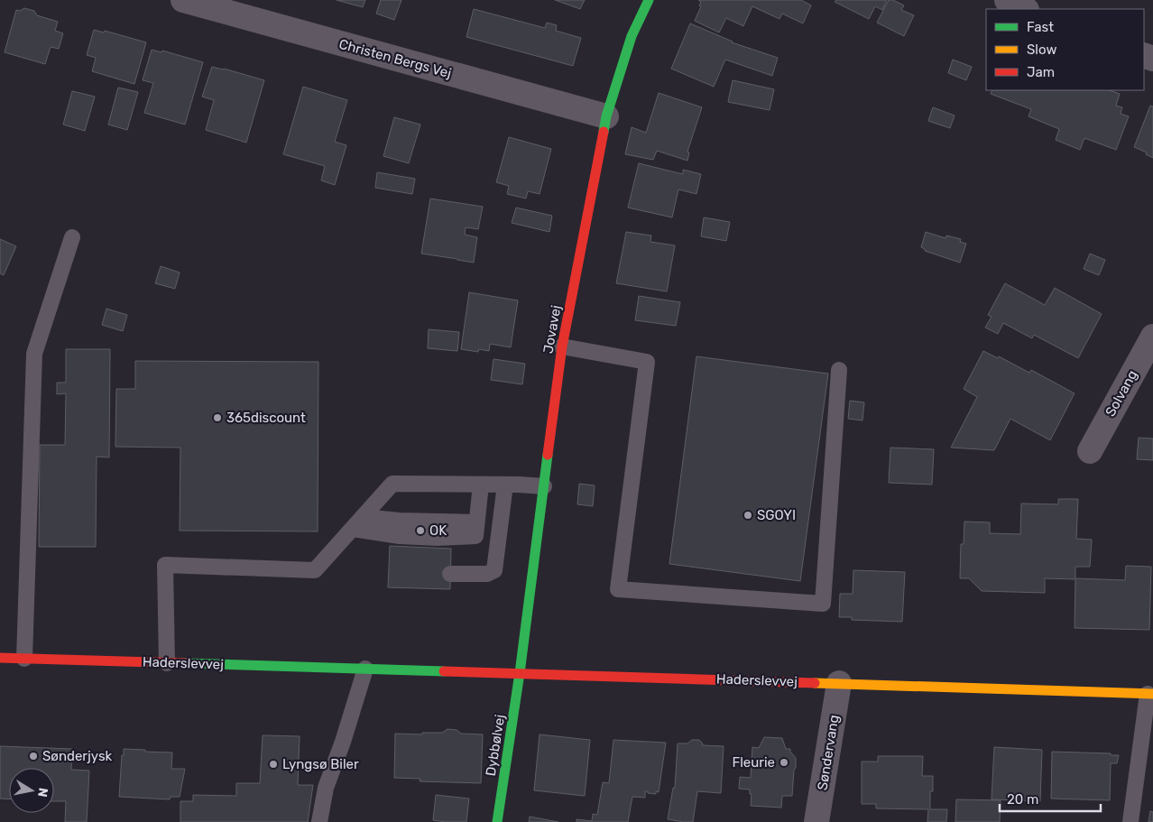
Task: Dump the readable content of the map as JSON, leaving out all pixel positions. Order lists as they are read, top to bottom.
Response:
{
  "streets": {
    "street": [
      "Christen Bergs Vej",
      "Jovavej",
      "Solvang",
      "Haderslevvej",
      "Dybbølvej",
      "Søndervang"
    ]
  },
  "crossings": [
    ["Christen Bergs Vej", "Jovavej"],
    ["Jovavej", "Haderslevvej"],
    ["Jovavej", "Dybbølvej"],
    ["Haderslevvej", "Dybbølvej"],
    ["Haderslevvej", "Søndervang"]
  ],
  "places": [
    "365discount",
    "SGOYI",
    "OK",
    "Sønderjysk",
    "Fleurie",
    "Lyngsø Biler"
  ],
  "legend": ["Fast", "Slow", "Jam"],
  "scale_bar": "20 m",
  "north": "right"
}
